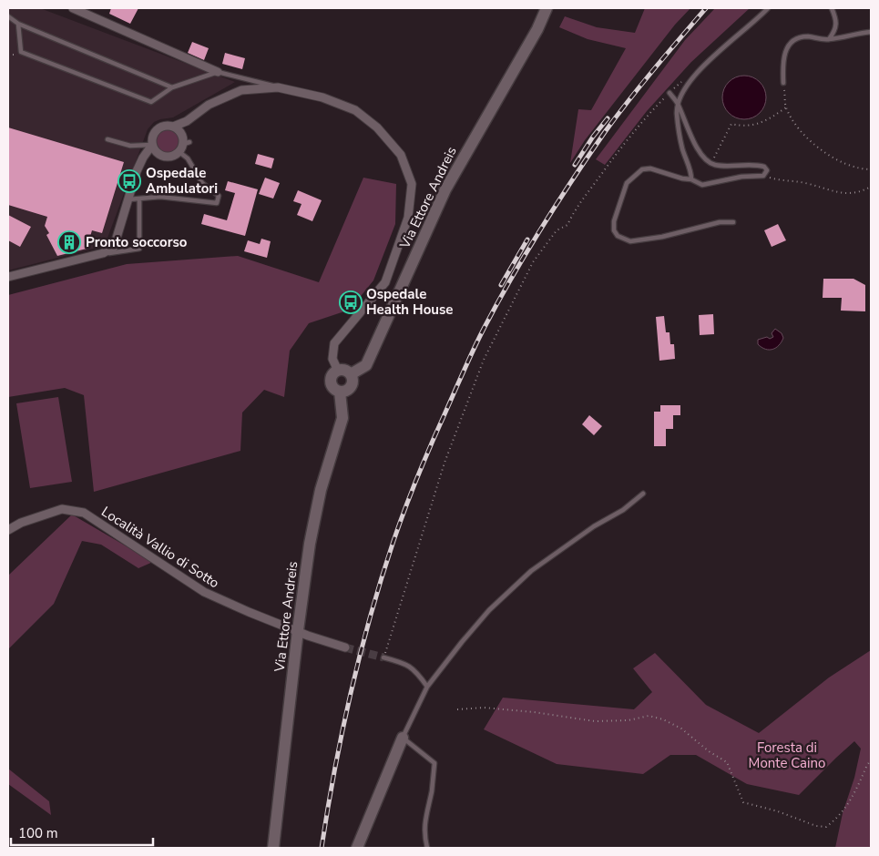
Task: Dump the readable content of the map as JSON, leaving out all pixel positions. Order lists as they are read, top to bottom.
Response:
{
  "streets": {
    "street": ["Via Ettore Andreis", "Località Vallio di Sotto"]
  },
  "crossings": [
    ["Via Ettore Andreis", "Località Vallio di Sotto"]
  ],
  "parks": ["Foresta di Monte Caino"],
  "places": {
    "bus stop": ["Ospedale Ambulatori", "Ospedale Health House"],
    "building": ["Pronto soccorso"]
  },
  "scale_bar": "100 m"
}
